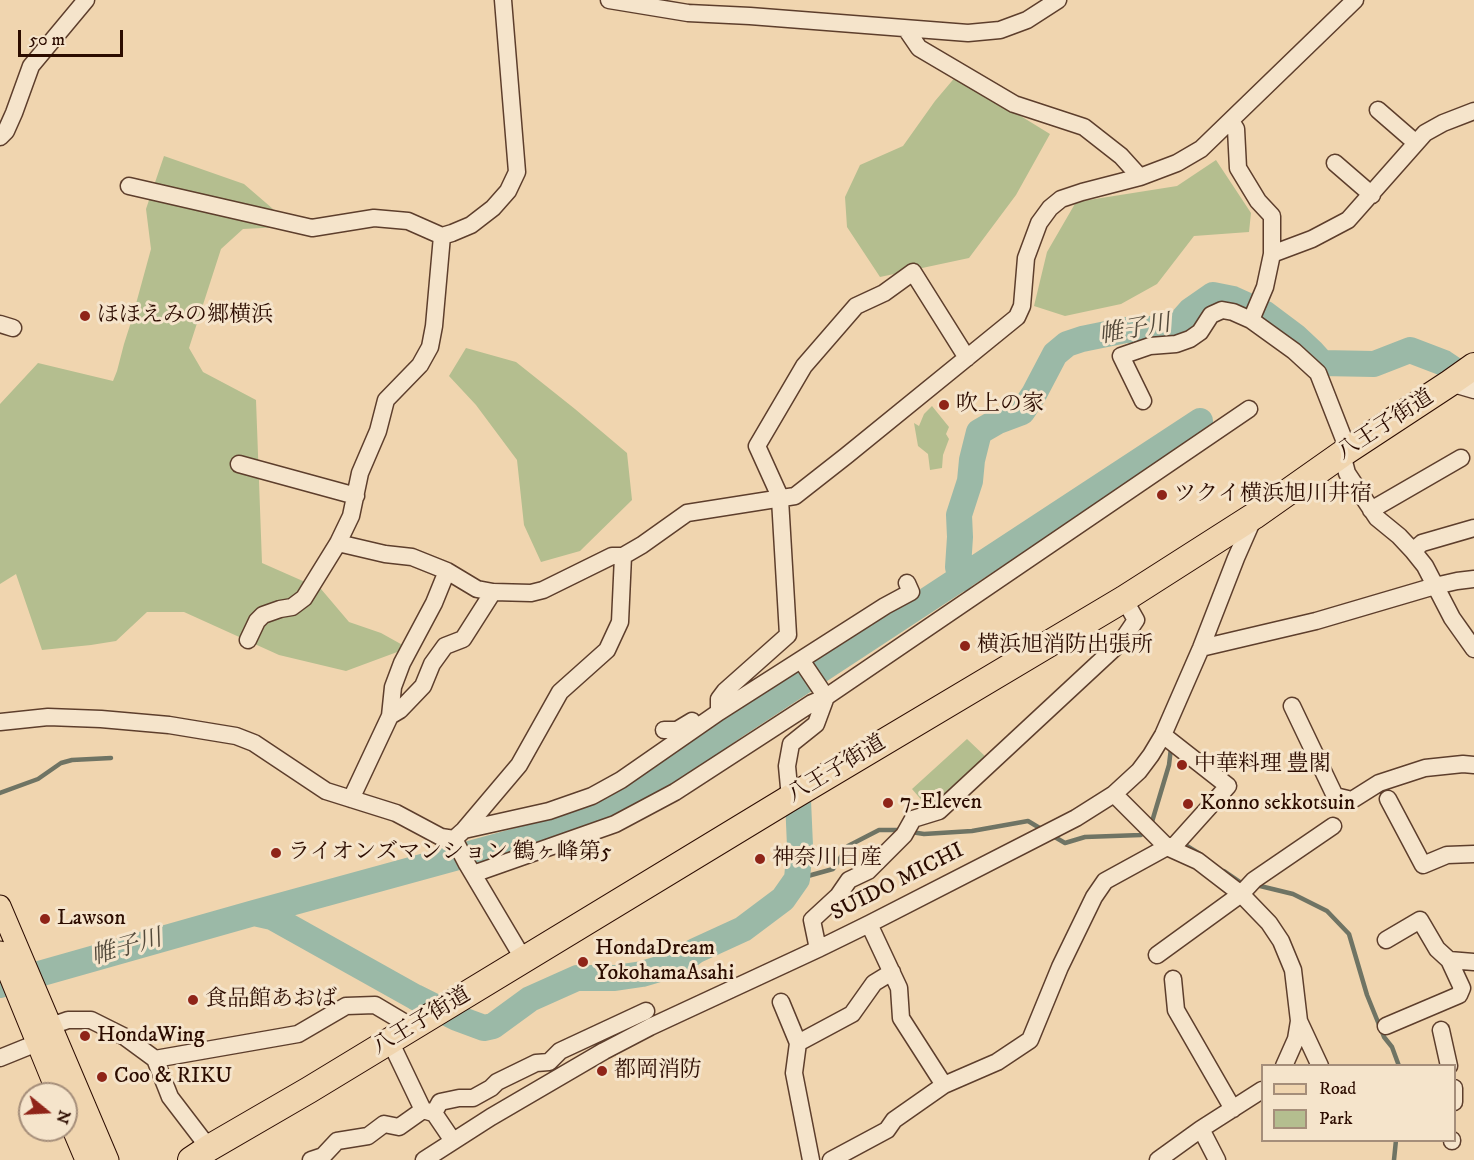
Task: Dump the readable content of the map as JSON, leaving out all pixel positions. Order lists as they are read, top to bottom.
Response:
{
  "streets": {
    "highway": ["八王子街道"],
    "street": ["SUIDO MICHI"]
  },
  "crossings": [
    ["八王子街道", "SUIDO MICHI"]
  ],
  "water": ["帷子川"],
  "places": [
    "ほほえみの郷横浜",
    "吹上の家",
    "ツクイ横浜旭川井宿",
    "横浜旭消防出張所",
    "中華料理 豊閣",
    "7-Eleven",
    "Konno sekkotsuin",
    "ライオンズマンション 鶴ヶ峰第5",
    "神奈川日産",
    "Lawson",
    "HondaDream YokohamaAsahi",
    "食品館あおば",
    "HondaWing",
    "都岡消防",
    "Coo & RIKU"
  ],
  "legend": ["Road", "Park"],
  "scale_bar": "50 m",
  "north": "right"
}
